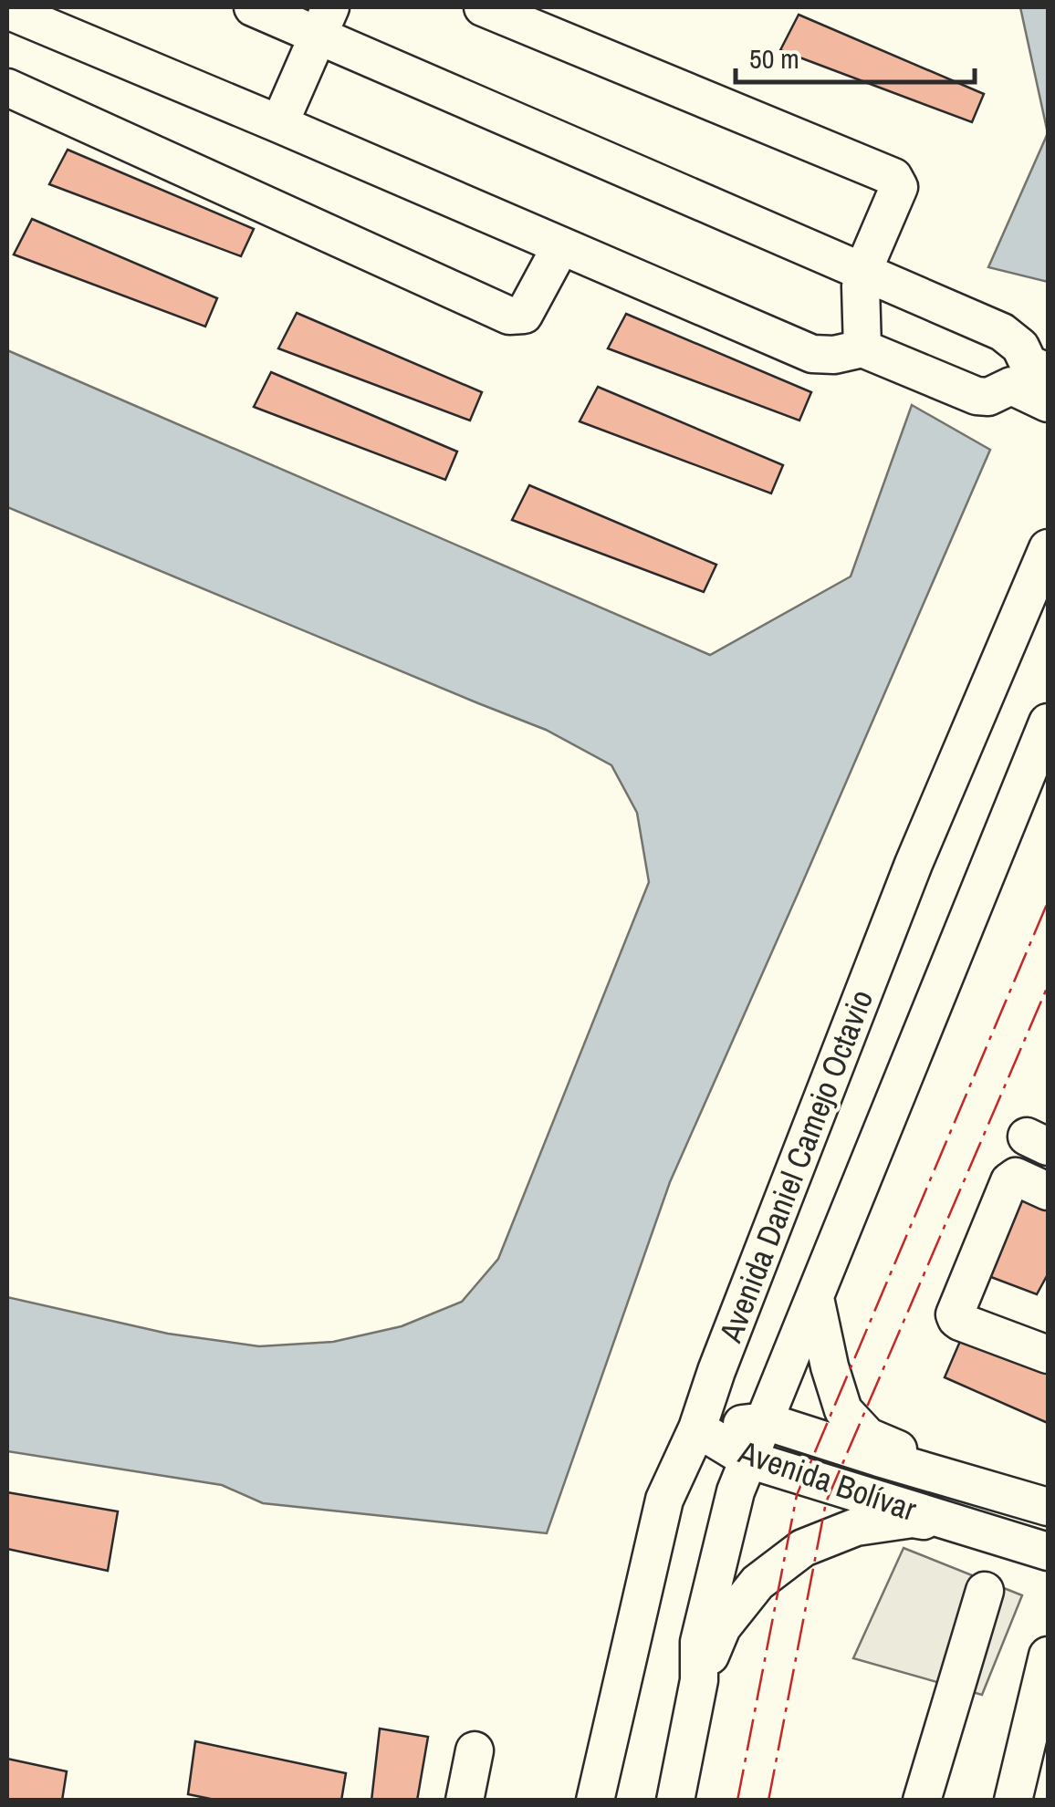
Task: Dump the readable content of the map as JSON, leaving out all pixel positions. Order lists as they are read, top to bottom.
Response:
{
  "streets": {
    "street": ["Avenida Daniel Camejo Octavio", "Avenida Bolívar"]
  },
  "crossings": [
    ["Avenida Daniel Camejo Octavio", "Avenida Bolívar"]
  ],
  "scale_bar": "50 m"
}
